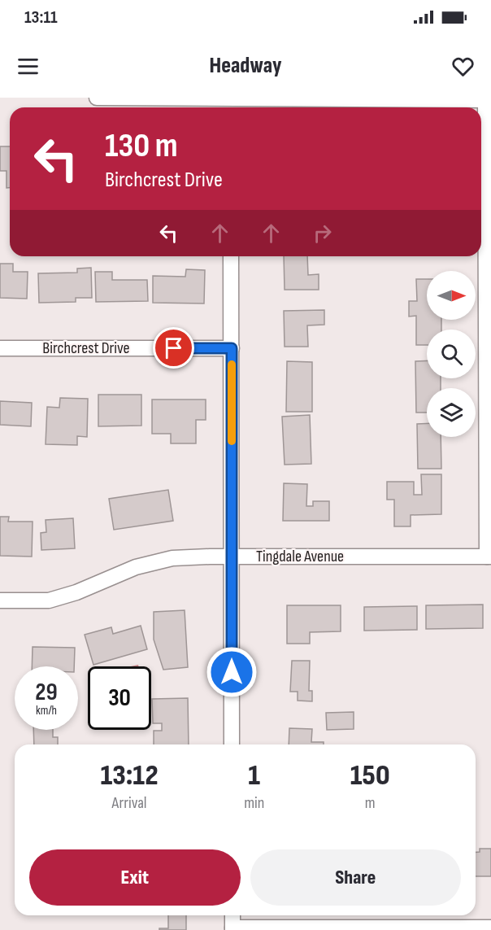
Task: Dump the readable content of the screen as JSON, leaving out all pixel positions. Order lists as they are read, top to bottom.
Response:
{
  "streets": {
    "street": ["Birchcrest Drive", "Tingdale Avenue"]
  },
  "north": "right",
  "page": {
    "status": "13:11",
    "header": "Headway",
    "turn": ["130 m", "Birchcrest Drive"],
    "speed": "29 km/h",
    "limit": "30",
    "eta": [
      "13:12",
      "Arrival",
      "1",
      "min",
      "150",
      "m"
    ],
    "buttons": ["Exit", "Share"]
  }
}
